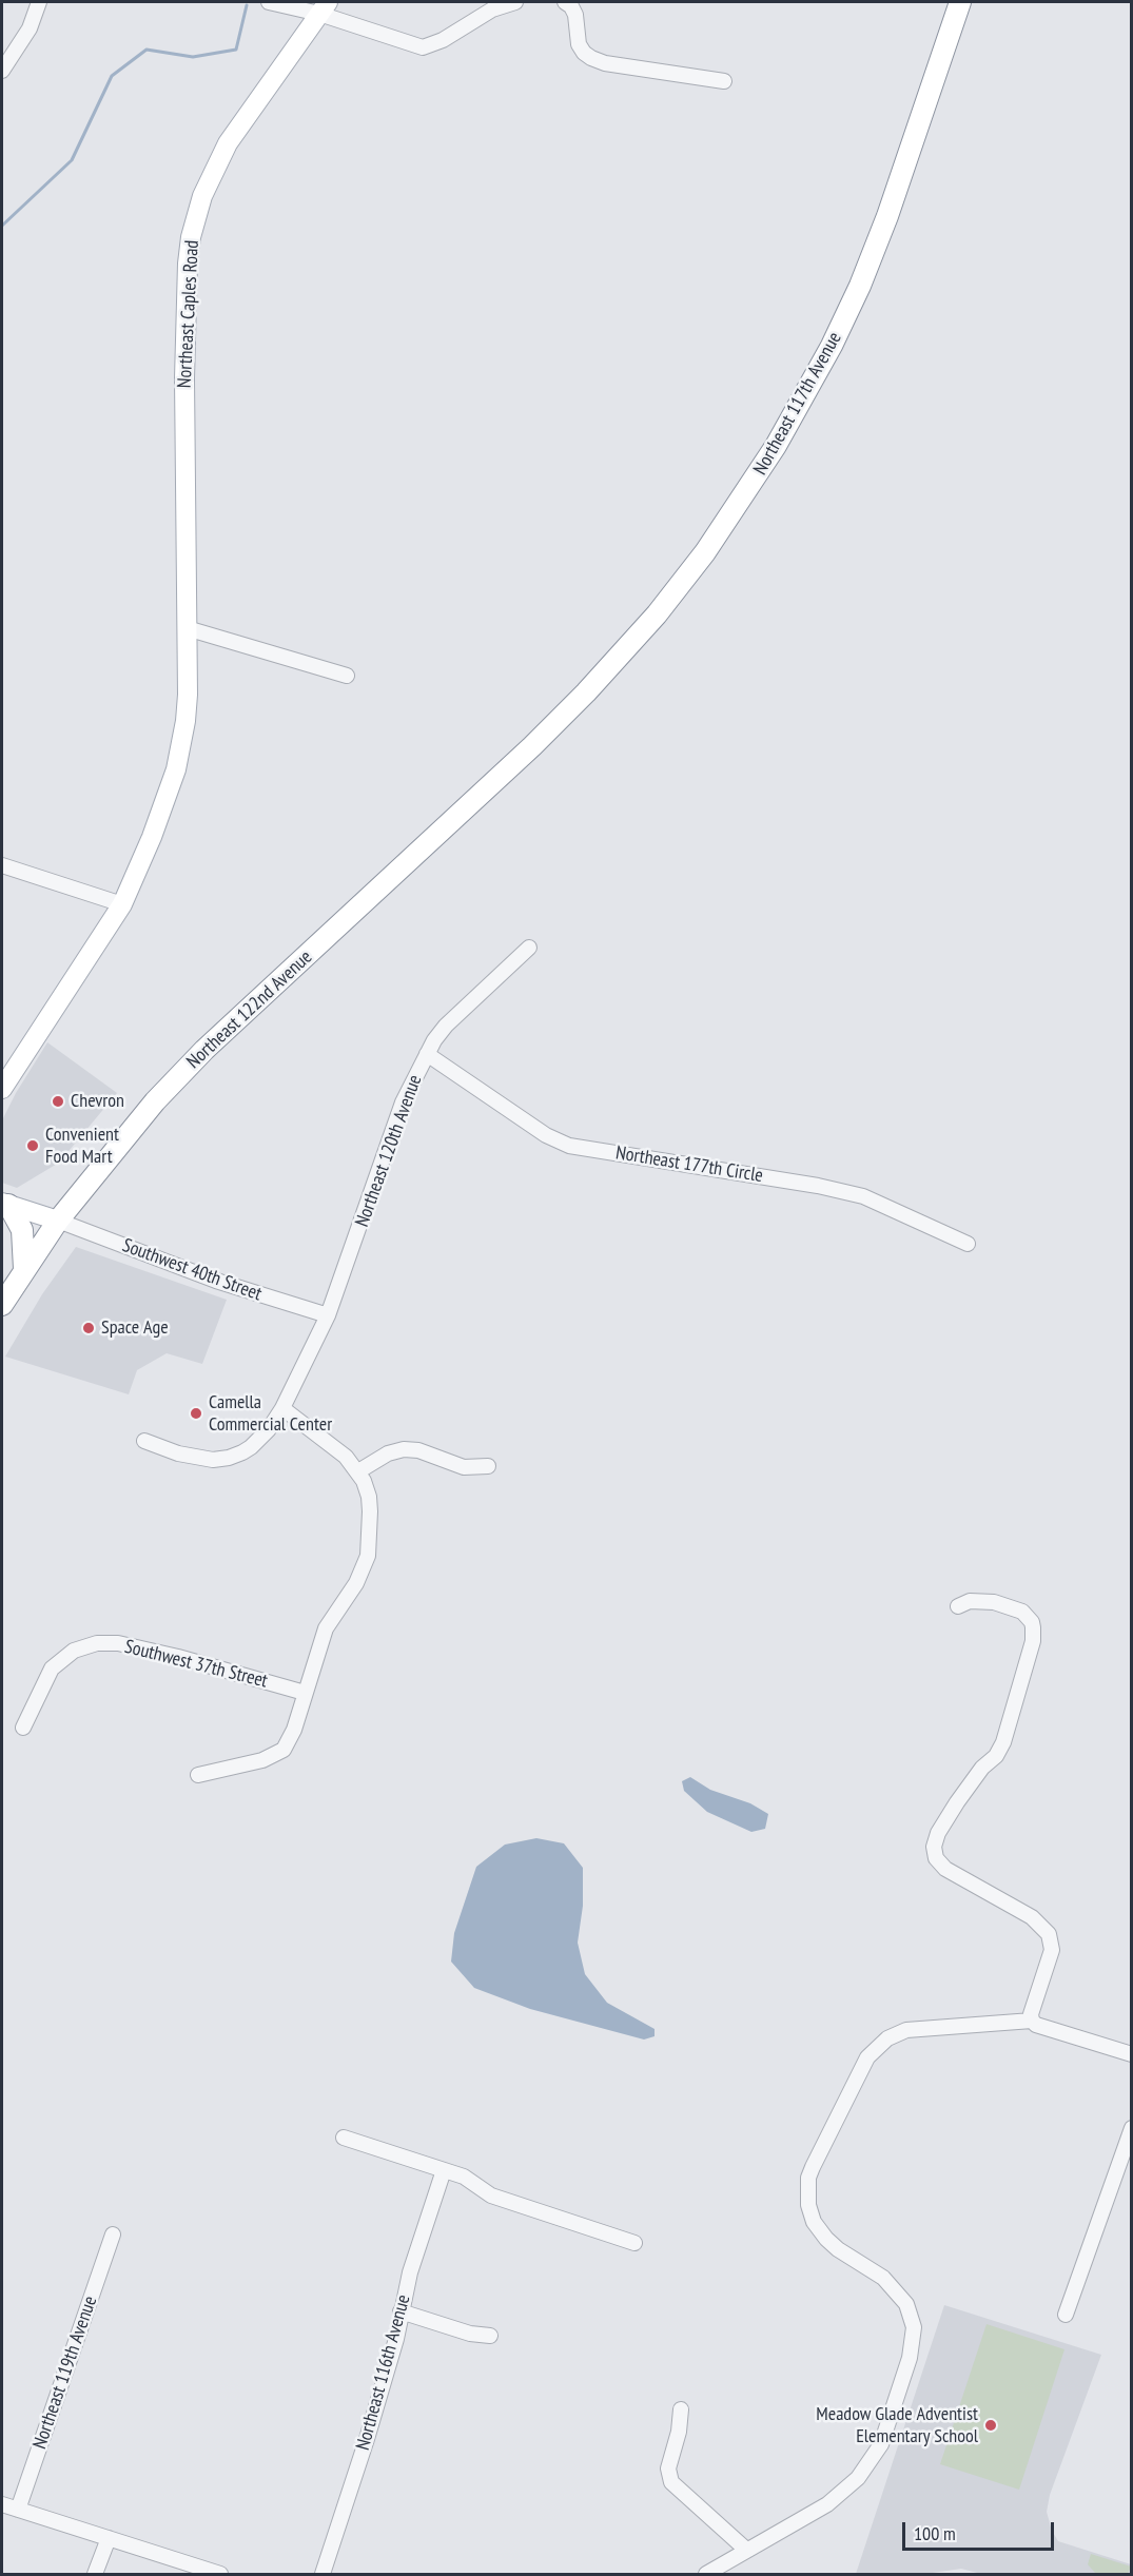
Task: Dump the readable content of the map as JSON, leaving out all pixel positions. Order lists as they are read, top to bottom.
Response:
{
  "streets": {
    "highway": ["Northeast 117th Avenue", "Northeast 122nd Avenue"],
    "main road": ["Northeast Caples Road"],
    "street": [
      "Northeast 120th Avenue",
      "Northeast 177th Circle",
      "Southwest 40th Street",
      "Southwest 37th Street",
      "Northeast 119th Avenue",
      "Northeast 116th Avenue"
    ]
  },
  "crossings": [
    ["Northeast 117th Avenue", "Northeast 122nd Avenue"],
    ["Northeast 122nd Avenue", "Southwest 40th Street"],
    ["Northeast 120th Avenue", "Northeast 177th Circle"],
    ["Northeast 120th Avenue", "Southwest 40th Street"]
  ],
  "places": [
    "Chevron",
    "Convenient Food Mart",
    "Space Age",
    "Camella Commercial Center",
    "Meadow Glade Adventist Elementary School"
  ],
  "scale_bar": "100 m"
}
